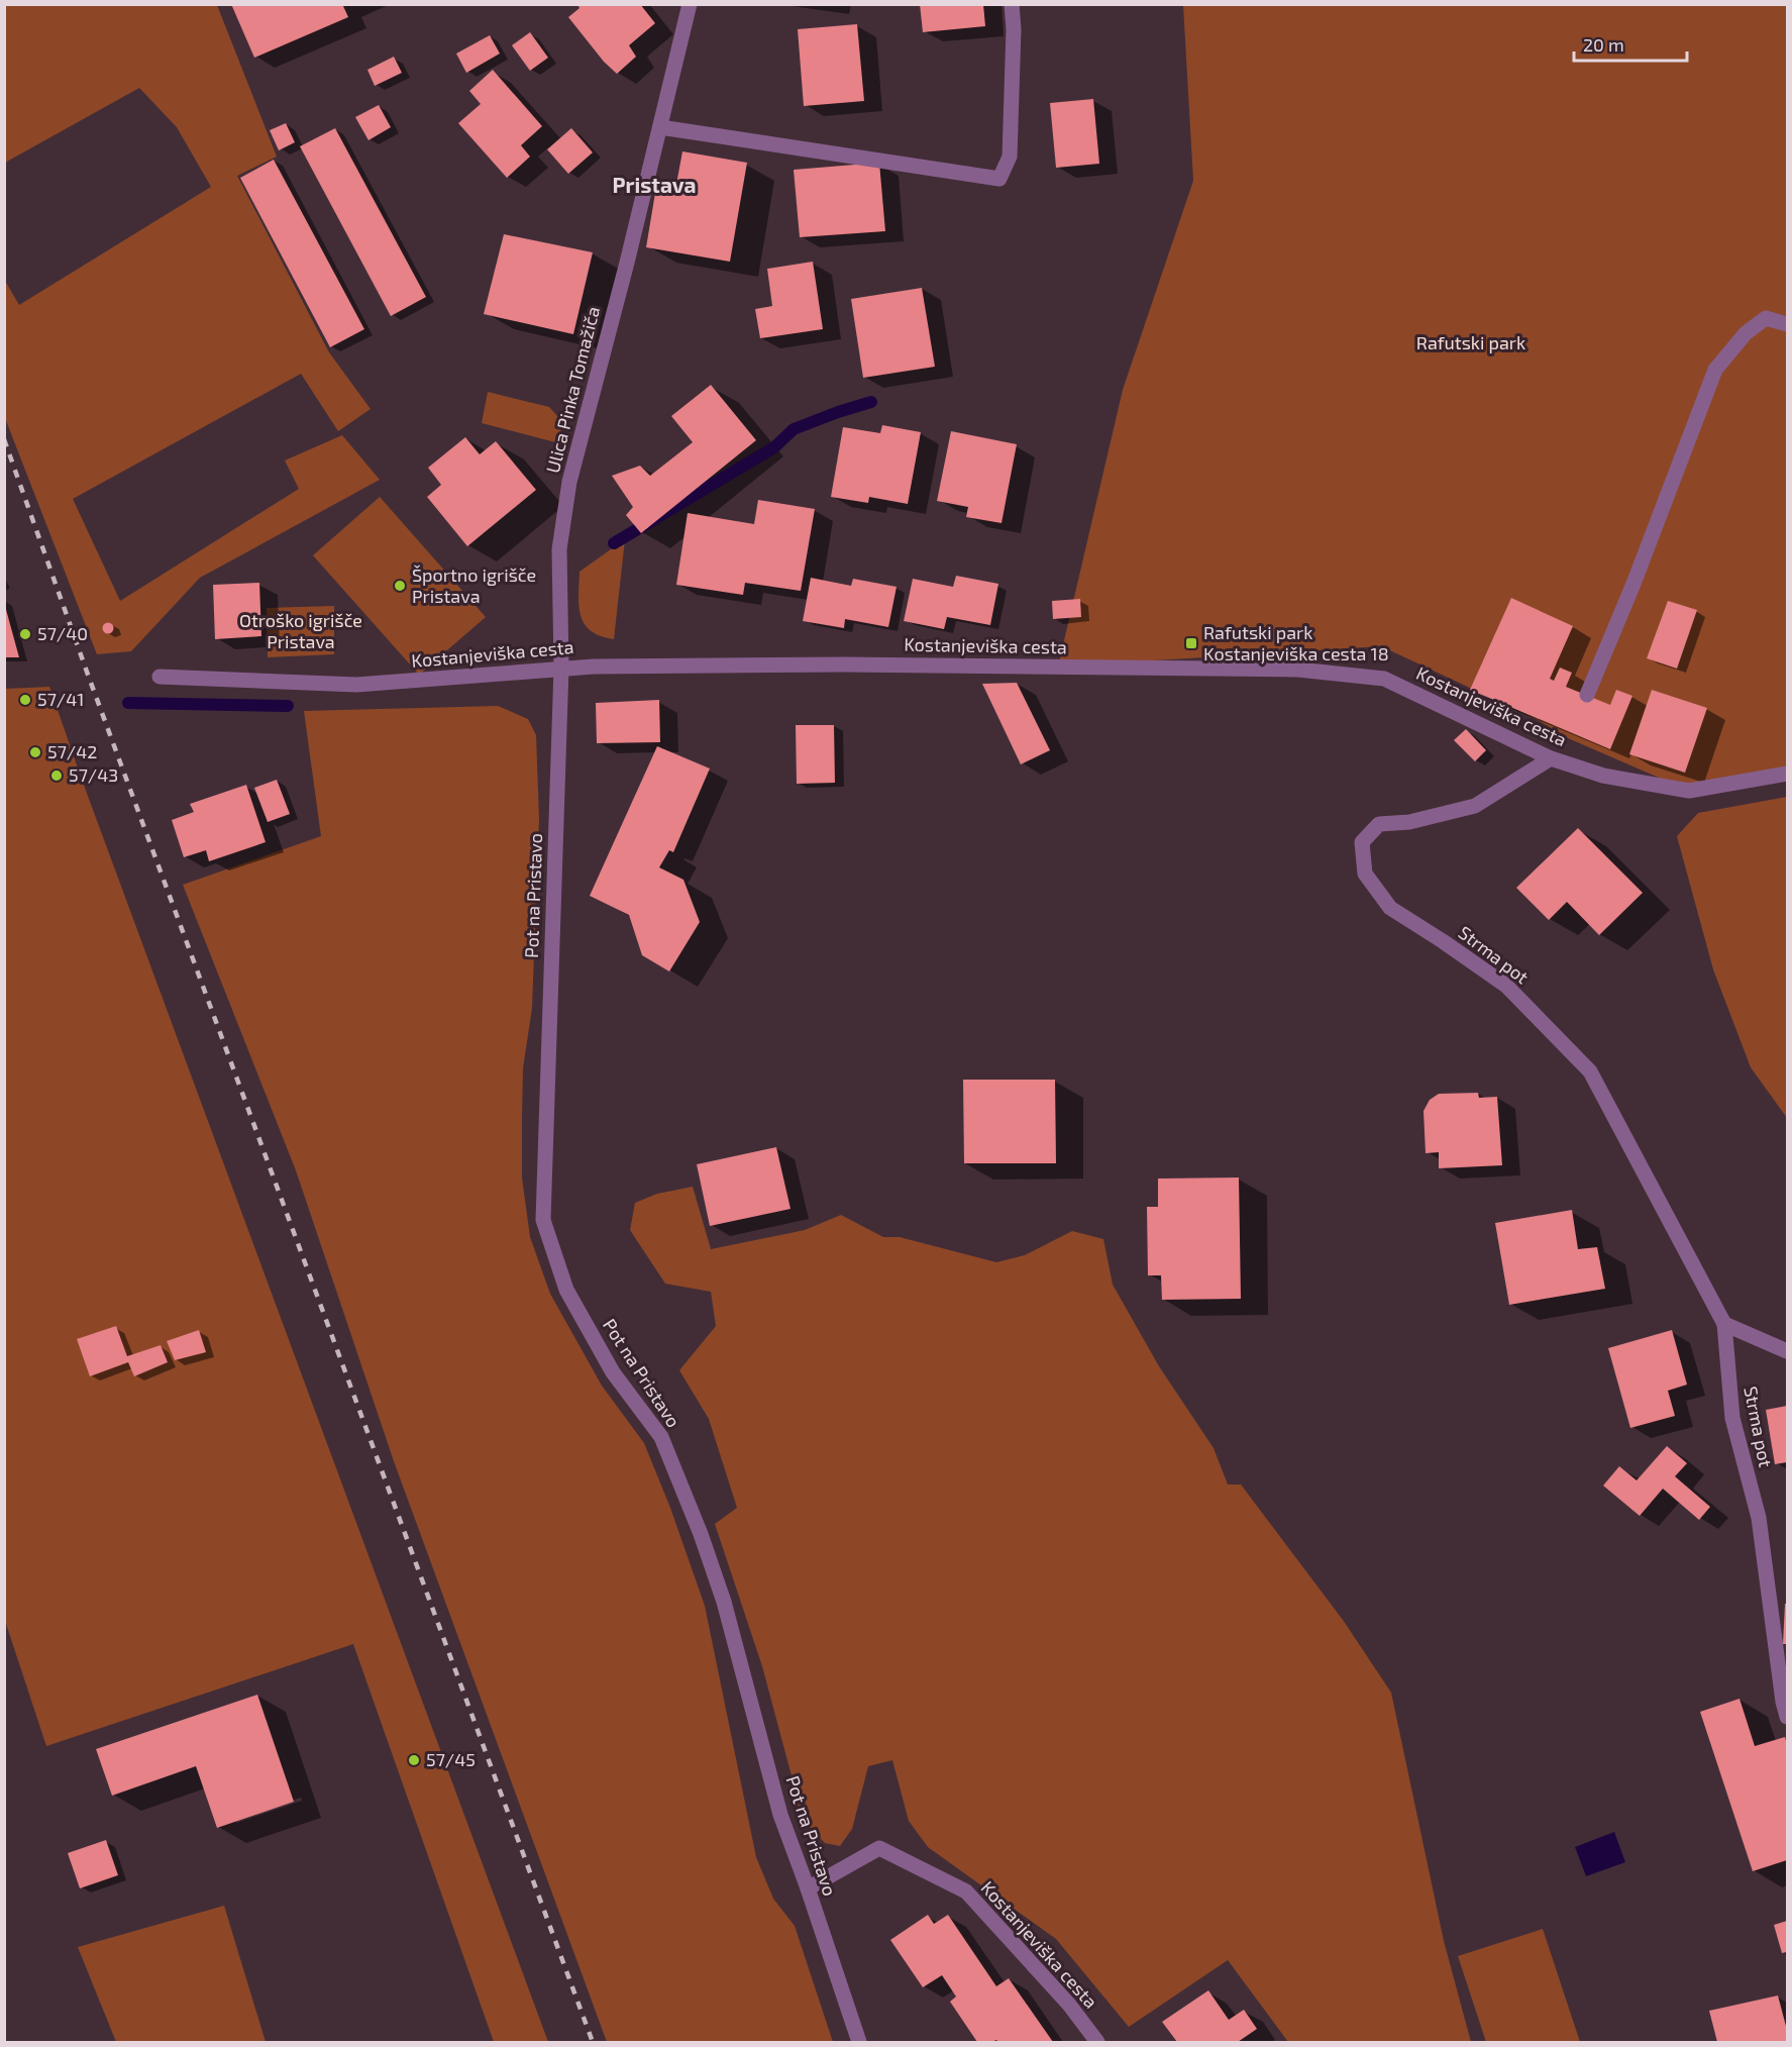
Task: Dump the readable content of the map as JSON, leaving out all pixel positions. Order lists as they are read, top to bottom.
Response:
{
  "streets": {
    "street": [
      "Ulica Pinka Tomažiča",
      "Kostanjeviška cesta",
      "Pot na Pristavo",
      "Strma pot"
    ]
  },
  "crossings": [
    ["Ulica Pinka Tomažiča", "Kostanjeviška cesta"],
    ["Ulica Pinka Tomažiča", "Pot na Pristavo"],
    ["Kostanjeviška cesta", "Pot na Pristavo"],
    ["Kostanjeviška cesta", "Strma pot"]
  ],
  "districts": ["Pristava"],
  "parks": ["Rafutski park", "Otroško igrišče Pristava"],
  "places": {
    "other": [
      "Športno igrišče Pristava",
      "57/40",
      "57/41",
      "57/42",
      "57/43",
      "57/45"
    ],
    "transit": ["Rafutski park Kostanjeviška cesta 18"]
  },
  "scale_bar": "20 m"
}
